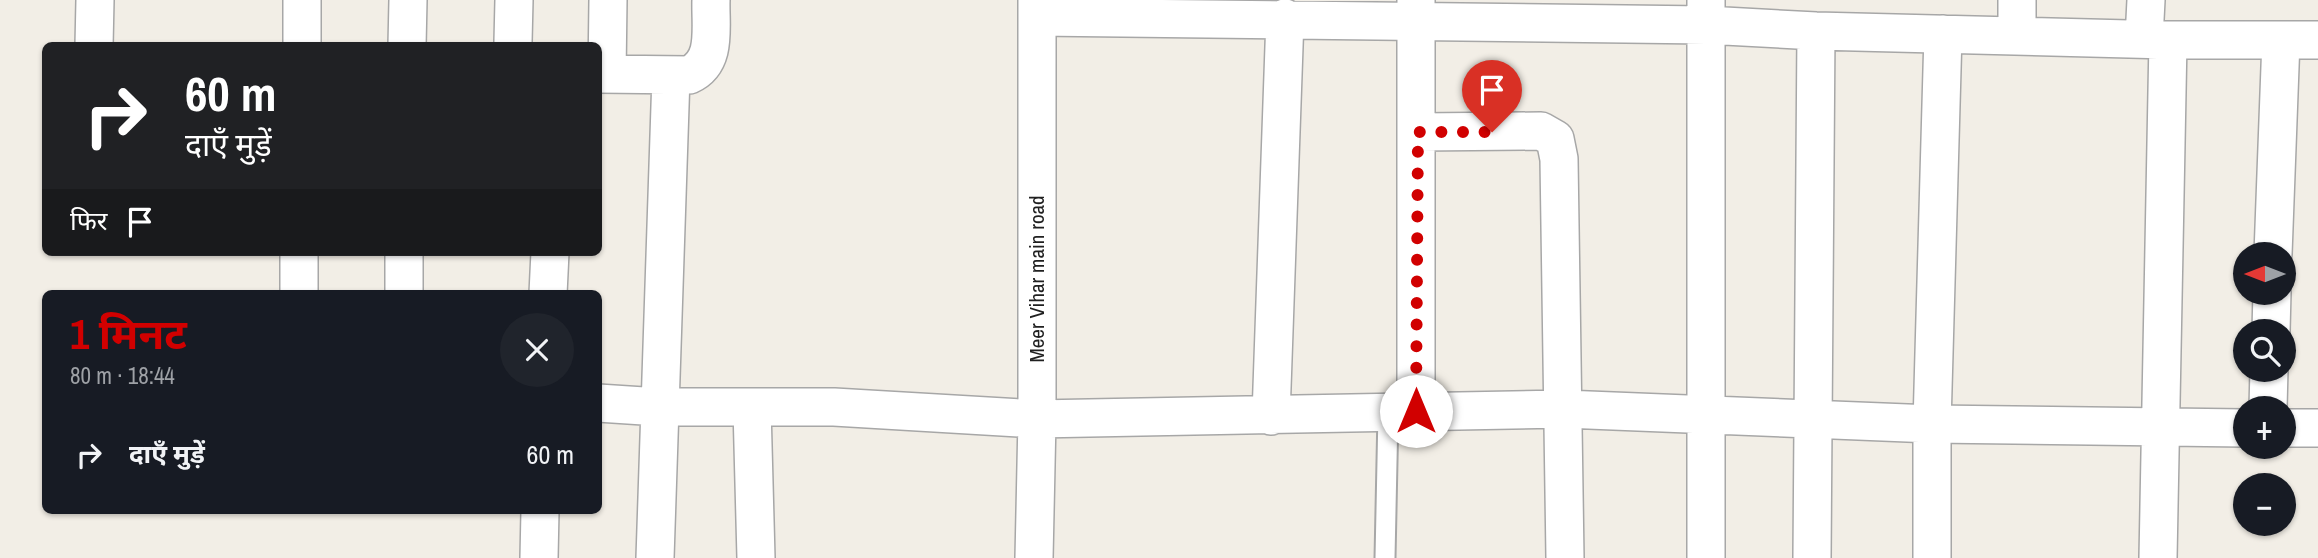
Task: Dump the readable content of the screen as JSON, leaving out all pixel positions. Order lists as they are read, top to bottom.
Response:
{
  "streets": {
    "street": ["Meer Vihar main road"]
  },
  "north": "left",
  "page": {
    "turn": ["60 m", "दाएँ मुड़ें"],
    "then": "फिर",
    "map_buttons": ["+", "−"],
    "heading": ["1 मिनट", "80 m · 18:44"],
    "list": [
      {
        "name": "दाएँ मुड़ें",
        "value": "60 m"
      }
    ]
  }
}
